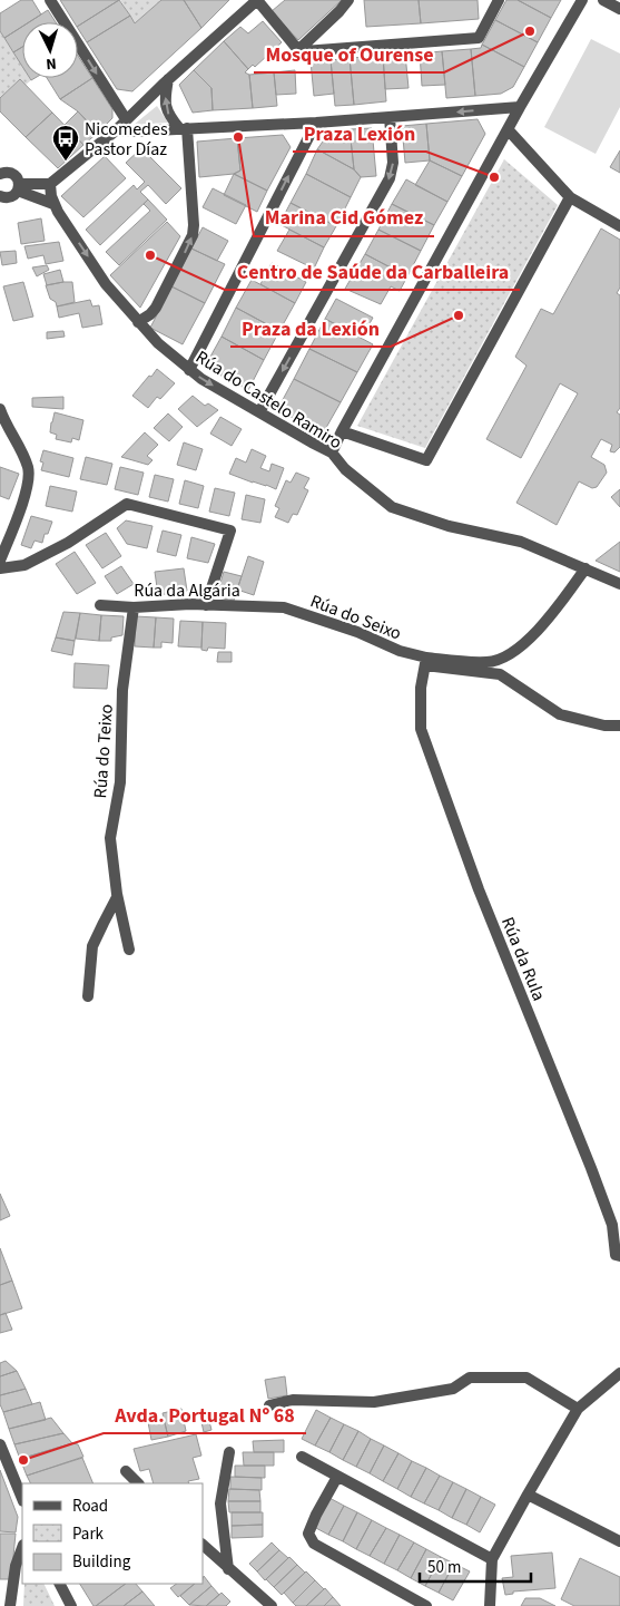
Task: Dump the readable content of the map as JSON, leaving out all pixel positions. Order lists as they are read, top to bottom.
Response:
{
  "streets": {
    "street": [
      "Rúa do Castelo Ramiro",
      "Rúa da Algária",
      "Rúa do Seixo",
      "Rúa do Teixo",
      "Rúa da Rula"
    ]
  },
  "crossings": [
    ["Rúa do Castelo Ramiro", "Rúa do Seixo"],
    ["Rúa da Algária", "Rúa do Seixo"],
    ["Rúa da Algária", "Rúa do Teixo"],
    ["Rúa do Seixo", "Rúa da Rula"]
  ],
  "places": {
    "other": [
      "Mosque of Ourense",
      "Marina Cid Gómez",
      "Praza Lexión",
      "Centro de Saúde da Carballeira",
      "Praza da Lexión",
      "Avda. Portugal Nº 68"
    ],
    "bus stop": ["Nicomedes Pastor Díaz"]
  },
  "legend": ["Road", "Park", "Building"],
  "scale_bar": "50 m",
  "north": "bottom"
}
